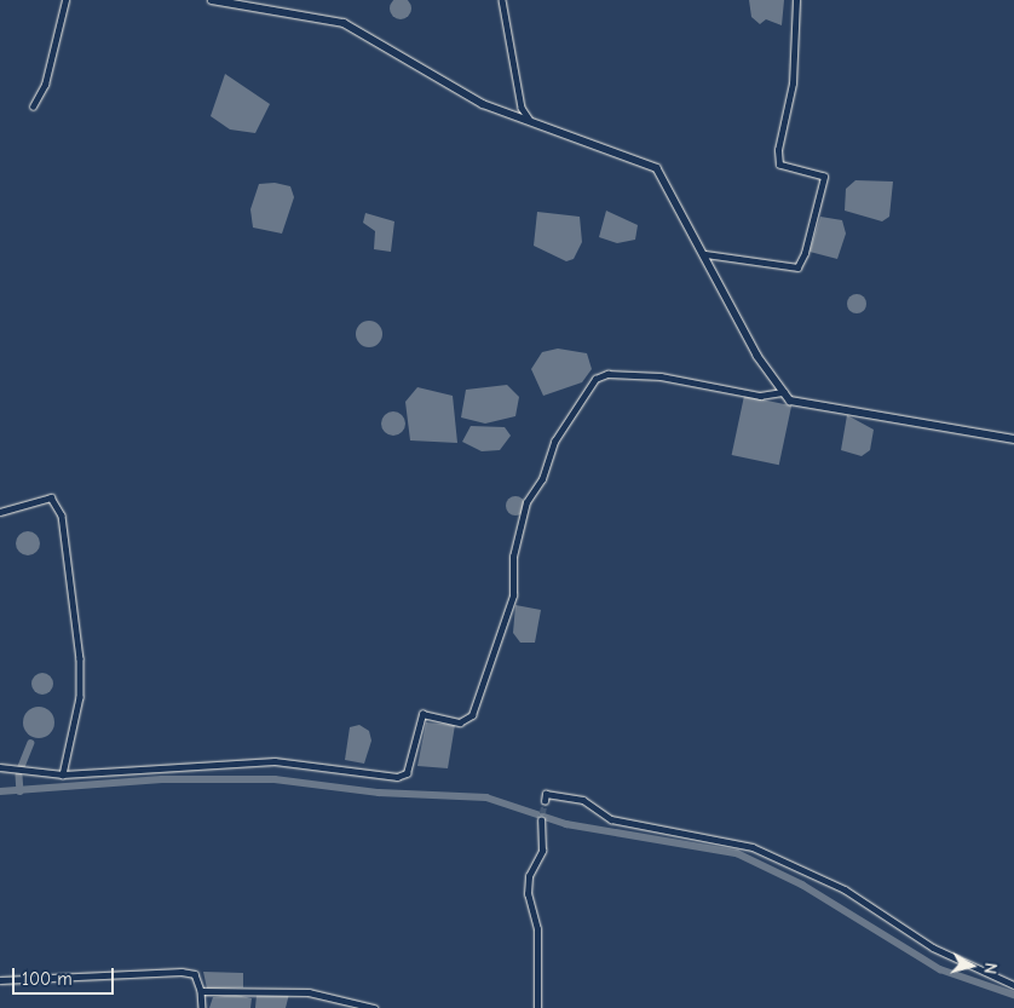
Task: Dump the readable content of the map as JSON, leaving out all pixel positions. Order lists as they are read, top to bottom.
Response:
{
  "scale_bar": "100 m",
  "north": "right"
}
